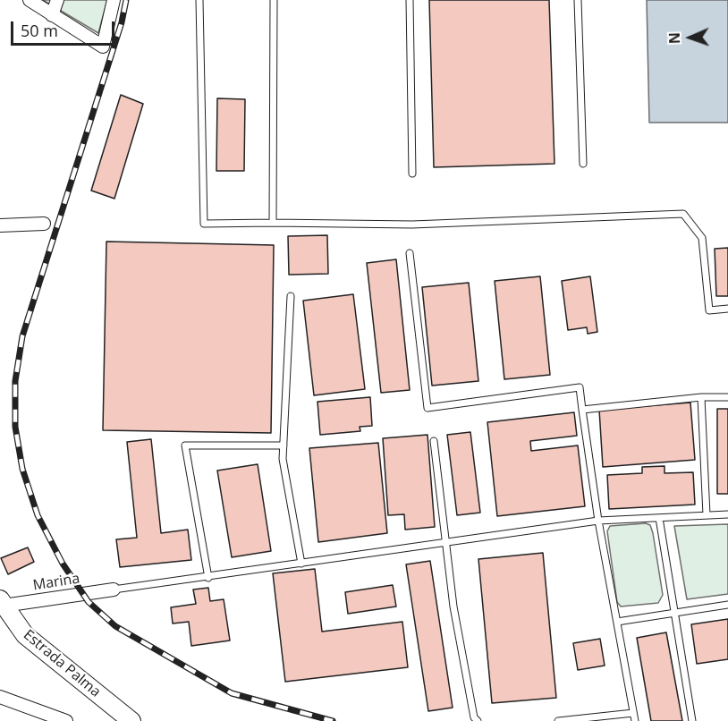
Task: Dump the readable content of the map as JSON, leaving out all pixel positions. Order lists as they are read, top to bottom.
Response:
{
  "streets": {
    "main road": ["Estrada Palma"],
    "street": ["Marina"]
  },
  "crossings": [
    ["Marina", "Estrada Palma"]
  ],
  "scale_bar": "50 m",
  "north": "left"
}
